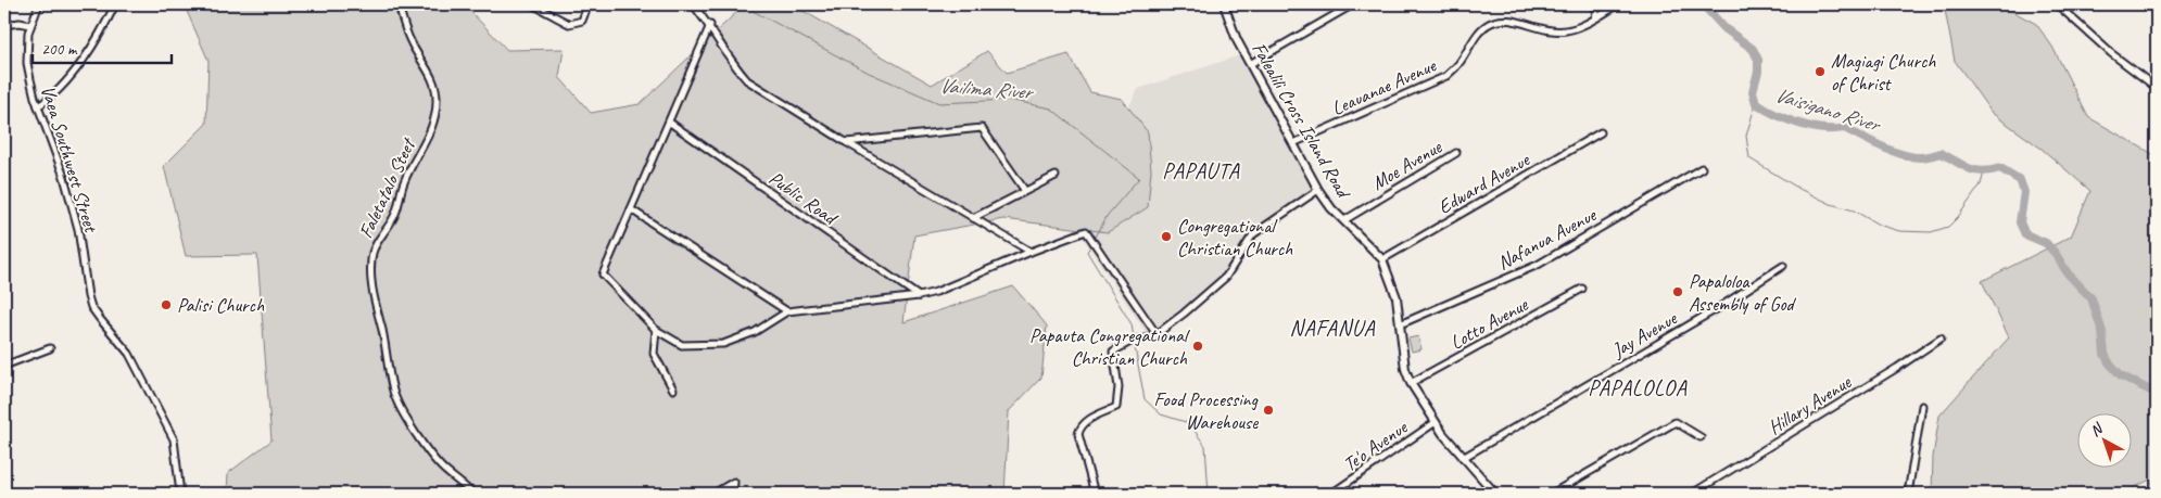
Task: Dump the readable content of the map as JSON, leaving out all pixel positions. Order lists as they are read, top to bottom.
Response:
{
  "streets": {
    "main road": ["Falealili Cross Island Road"],
    "street": [
      "Leauanae Avenue",
      "Vaea Southwest Street",
      "Moe Avenue",
      "Edward Avenue",
      "Faletatalo Steet",
      "Public Road",
      "Nafanua Avenue",
      "Lotto Avenue",
      "Jay Avenue",
      "Hillary Avenue",
      "Te'o Avenue"
    ]
  },
  "crossings": [
    ["Leauanae Avenue", "Falealili Cross Island Road"],
    ["Falealili Cross Island Road", "Moe Avenue"],
    ["Falealili Cross Island Road", "Edward Avenue"],
    ["Falealili Cross Island Road", "Nafanua Avenue"],
    ["Falealili Cross Island Road", "Lotto Avenue"],
    ["Falealili Cross Island Road", "Jay Avenue"],
    ["Falealili Cross Island Road", "Te'o Avenue"]
  ],
  "districts": ["PAPAUTA", "NAFANUA", "PAPALOLOA"],
  "water": ["Vailima River", "Vaisigano River"],
  "places": [
    "Magiagi Church of Christ",
    "Congregational Christian Church",
    "Papaloloa Assembly of God",
    "Palisi Church",
    "Papauta Congregational Christian Church",
    "Food Processing Warehouse"
  ],
  "scale_bar": "200 m",
  "north": "top left"
}
